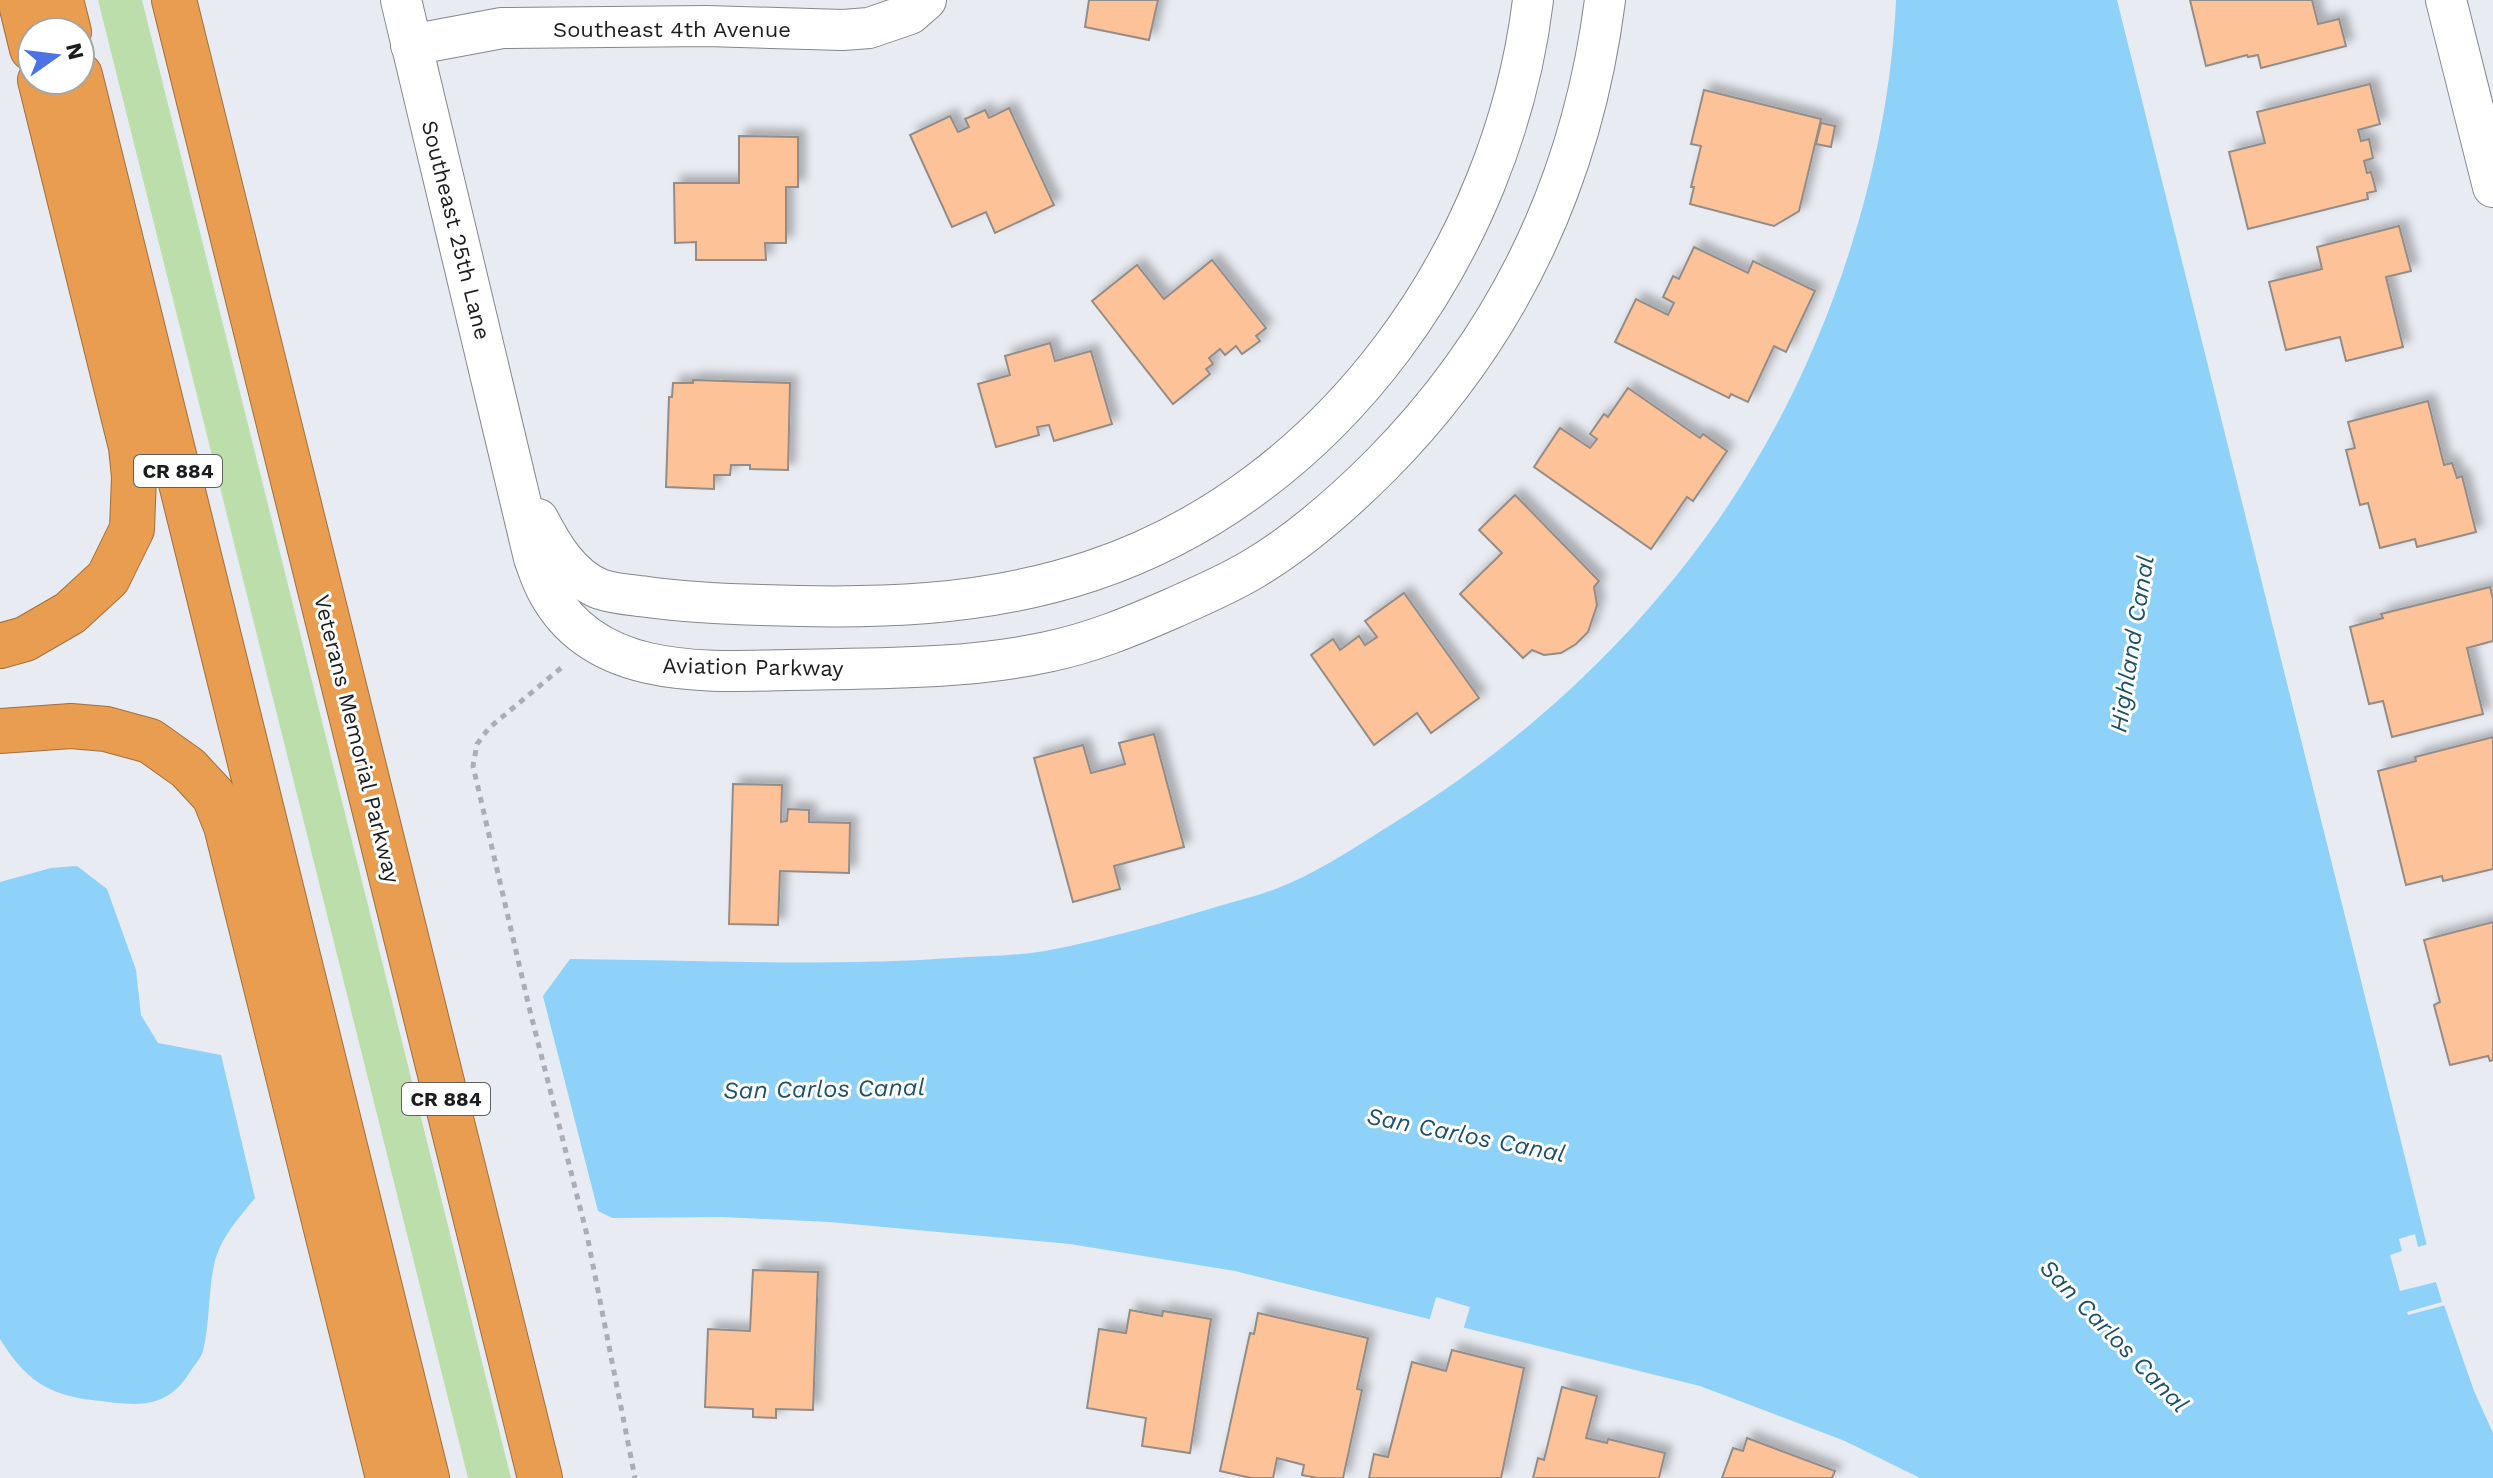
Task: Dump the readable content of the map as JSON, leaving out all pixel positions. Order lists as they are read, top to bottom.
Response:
{
  "streets": {
    "highway": ["CR 884", "Veterans Memorial Parkway"],
    "street": ["Southeast 4th Avenue", "Southeast 25th Lane", "Aviation Parkway"]
  },
  "crossings": [
    ["Southeast 4th Avenue", "Southeast 25th Lane"],
    ["Southeast 25th Lane", "Aviation Parkway"]
  ],
  "water": ["Highland Canal", "San Carlos Canal"],
  "north": "right"
}
